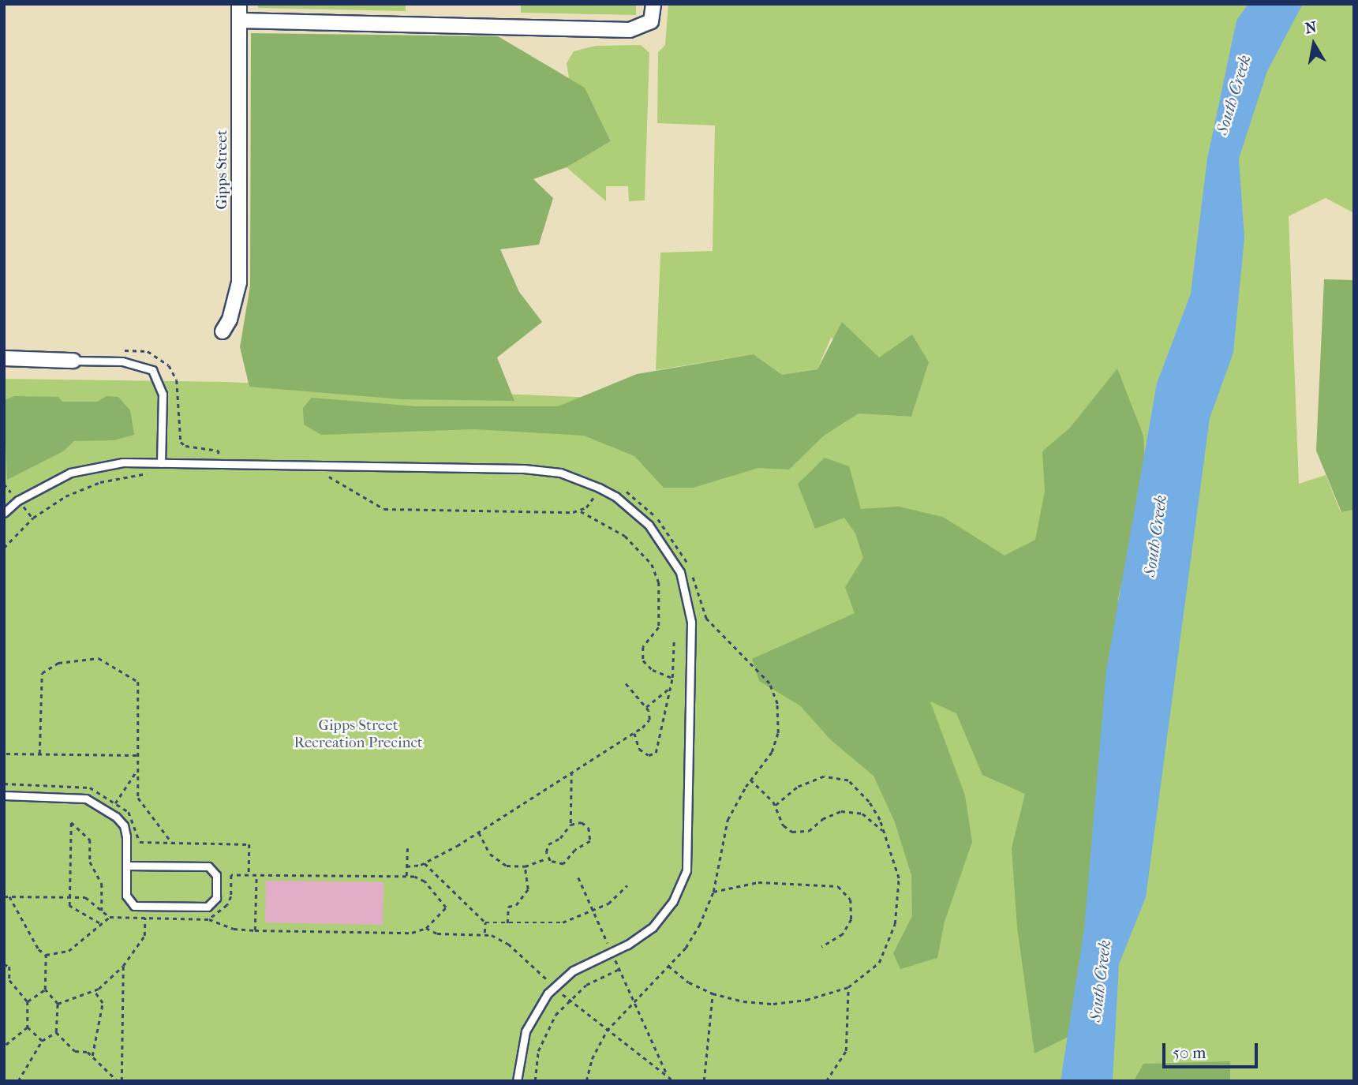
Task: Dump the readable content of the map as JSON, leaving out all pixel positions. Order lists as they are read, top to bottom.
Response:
{
  "streets": {
    "street": ["Gipps Street"]
  },
  "water": ["South Creek"],
  "parks": ["Gipps Street Recreation Precinct"],
  "scale_bar": "50 m",
  "north": "top"
}
